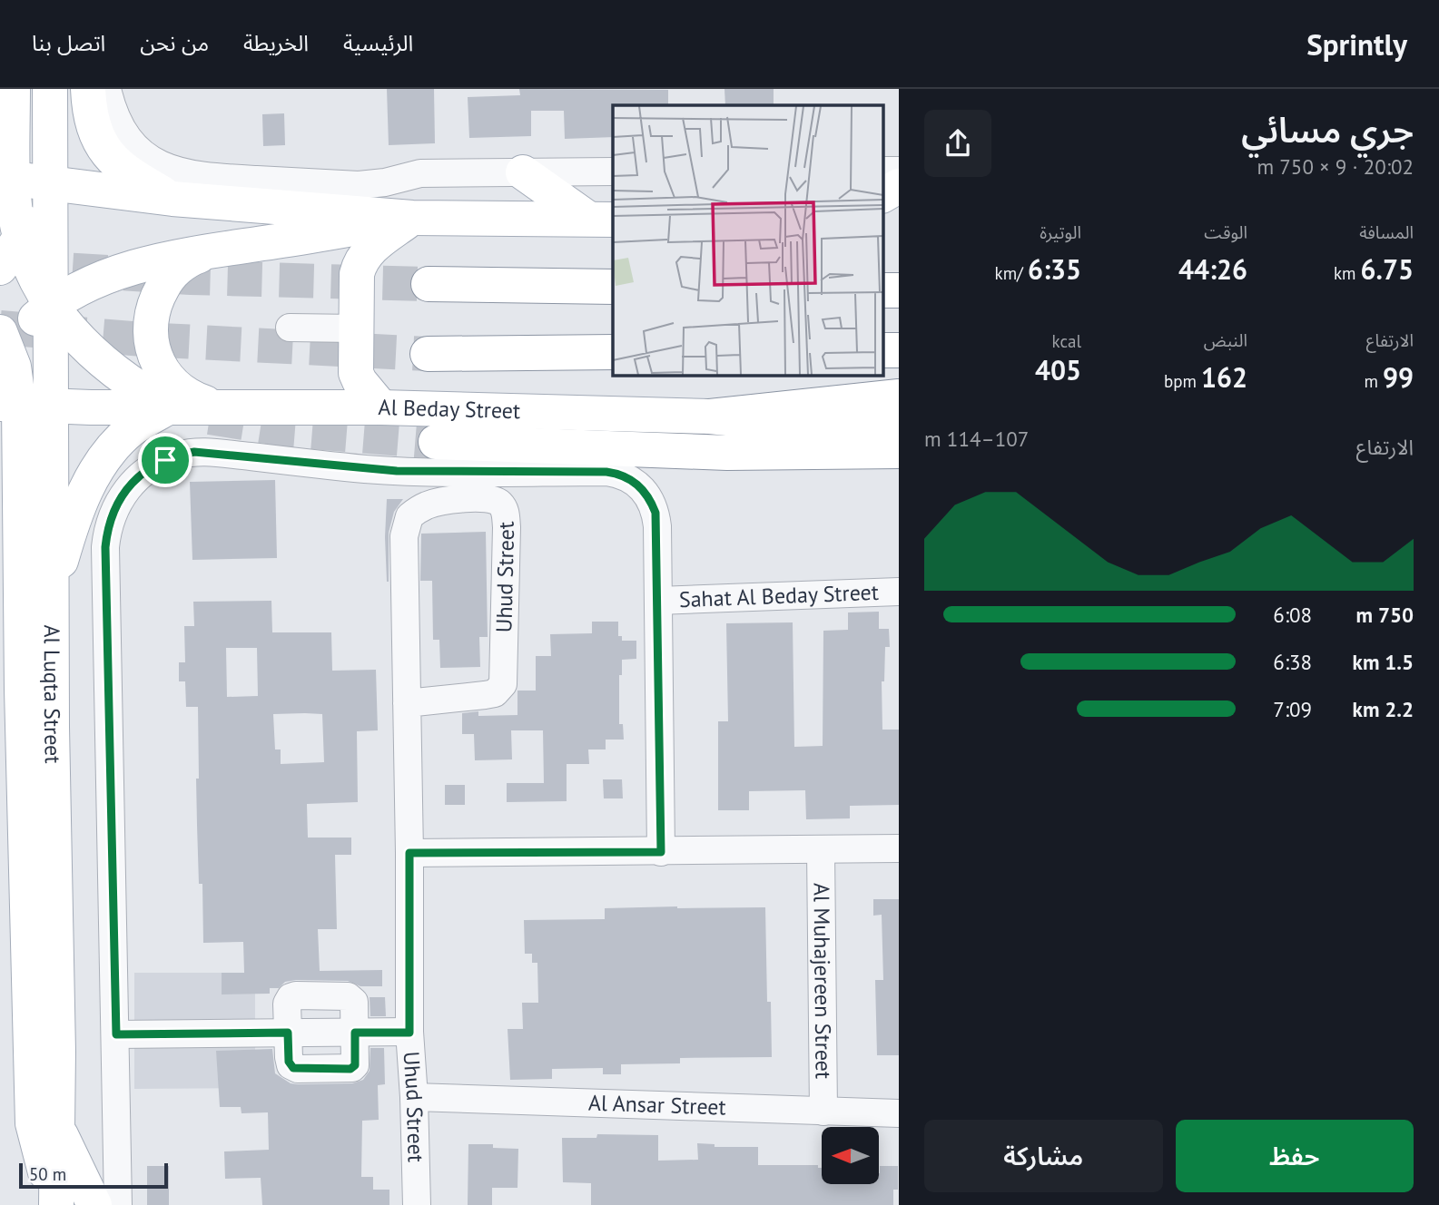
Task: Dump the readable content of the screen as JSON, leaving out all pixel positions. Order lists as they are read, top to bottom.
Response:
{
  "streets": {
    "main road": ["Al Beday Street", "Al Luqta Street"],
    "street": [
      "Uhud Street",
      "Sahat Al Beday Street",
      "Al Muhajereen Street",
      "Al Ansar Street"
    ]
  },
  "crossings": [
    ["Al Beday Street", "Al Luqta Street"],
    ["Uhud Street", "Al Muhajereen Street"],
    ["Uhud Street", "Al Ansar Street"],
    ["Al Muhajereen Street", "Al Ansar Street"]
  ],
  "scale_bar": "50 m",
  "north": "left",
  "page": {
    "header": "Sprintly",
    "nav": [
      "الرئيسية",
      "الخريطة",
      "من نحن",
      "اتصل بنا"
    ],
    "heading": ["جري مسائي", "20:02 · 9 × 750 m"],
    "stats": [
      ["المسافة", "6.75 km"],
      ["الوقت", "44:26"],
      ["الوتيرة", "6:35 /km"],
      ["الارتفاع", "99 m"],
      ["النبض", "162 bpm"],
      ["kcal", "405"]
    ],
    "chart": ["الارتفاع", "107–114 m"],
    "list": [
      {
        "name": "750 m",
        "note": "6:08"
      },
      {
        "name": "1.5 km",
        "note": "6:38"
      },
      {
        "name": "2.2 km",
        "note": "7:09"
      }
    ],
    "buttons": ["حفظ", "مشاركة"],
    "scale": "50 m"
  }
}
